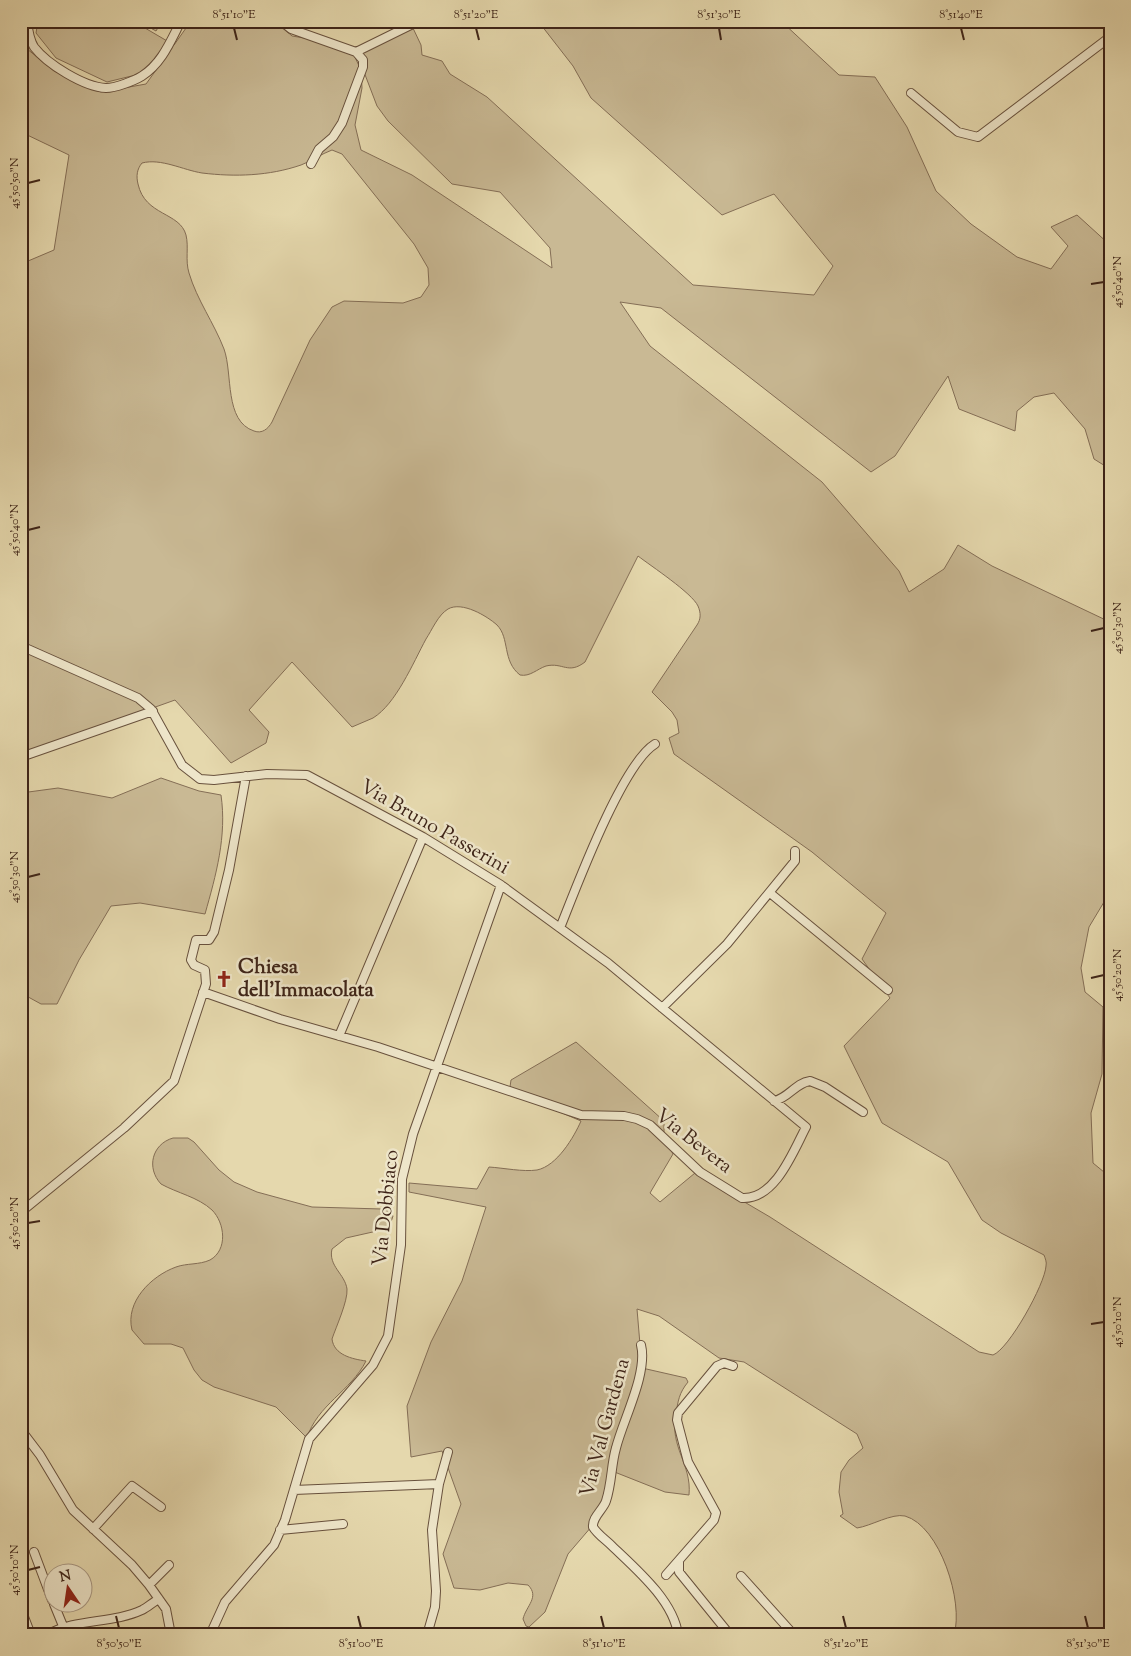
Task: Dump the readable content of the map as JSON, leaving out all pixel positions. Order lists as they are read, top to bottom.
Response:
{
  "streets": {
    "street": [
      "Via Bruno Passerini",
      "Via Bevera",
      "Via Dobbiaco",
      "Via Val Gardena"
    ]
  },
  "crossings": [
    ["Via Bruno Passerini", "Via Bevera"],
    ["Via Bruno Passerini", "Via Dobbiaco"],
    ["Via Bevera", "Via Dobbiaco"]
  ],
  "places": {
    "church": ["Chiesa dell'Immacolata"]
  },
  "north": "top",
  "coordinates": [
    "8°51'10\"E",
    "8°51'20\"E",
    "8°51'30\"E",
    "8°51'40\"E",
    "45°50'50\"N",
    "45°50'40\"N",
    "45°50'30\"N",
    "45°50'20\"N",
    "45°50'10\"N",
    "8°50'50\"E",
    "8°51'00\"E"
  ]
}
